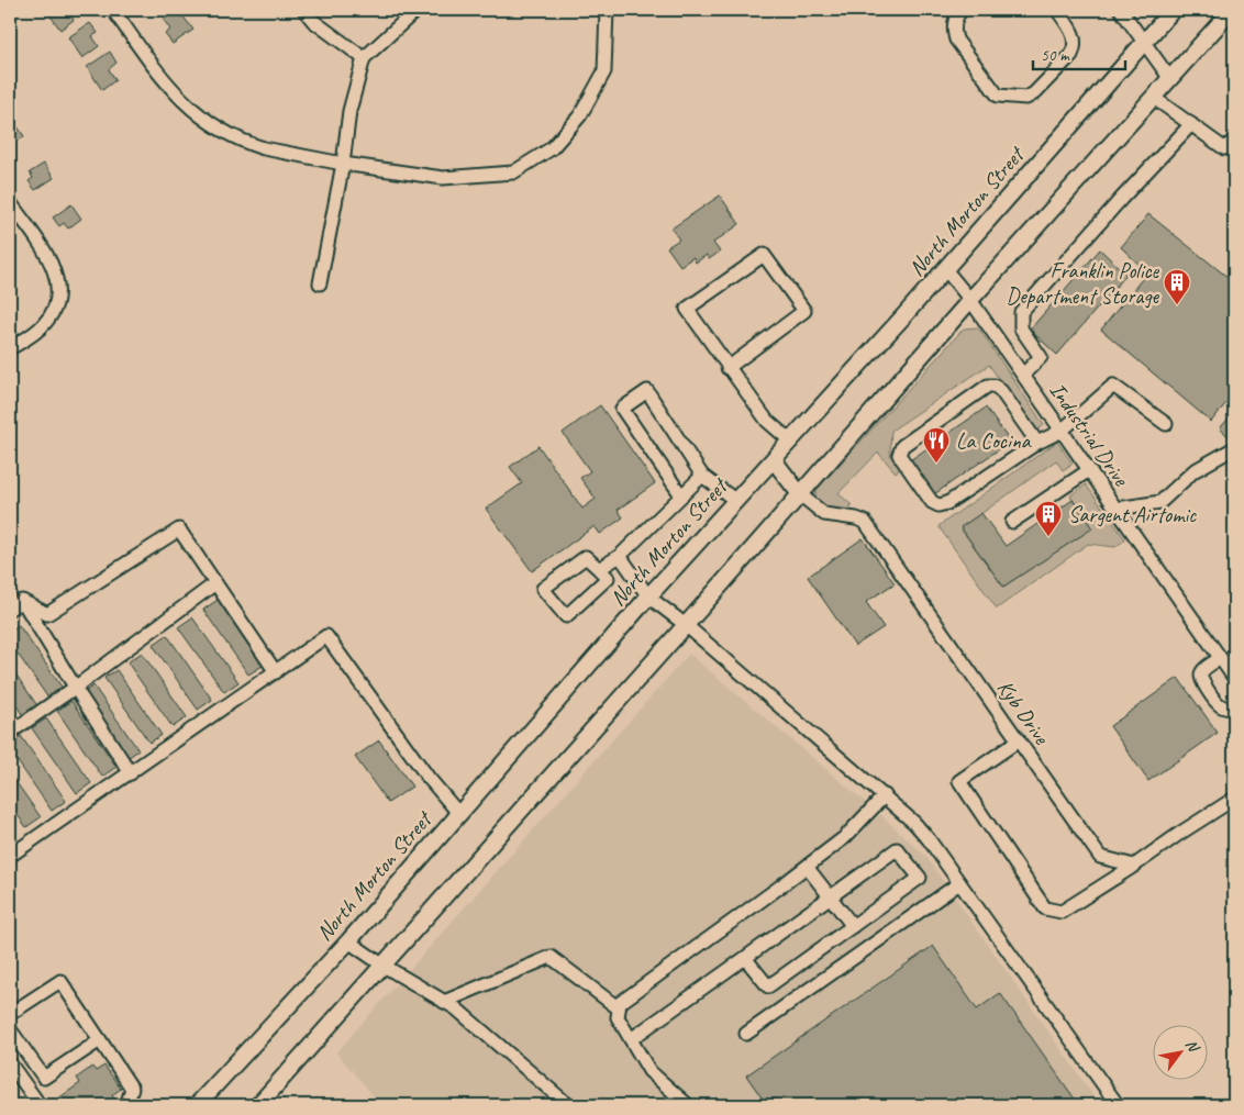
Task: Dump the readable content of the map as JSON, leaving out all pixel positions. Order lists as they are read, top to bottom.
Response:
{
  "streets": {
    "main road": ["North Morton Street"],
    "street": ["Industrial Drive", "Kyb Drive"]
  },
  "crossings": [
    ["North Morton Street", "Industrial Drive"]
  ],
  "places": {
    "building": ["Franklin Police Department Storage", "Sargent Airtomic"],
    "restaurant": ["La Cocina"]
  },
  "scale_bar": "50 m",
  "north": "top right"
}
